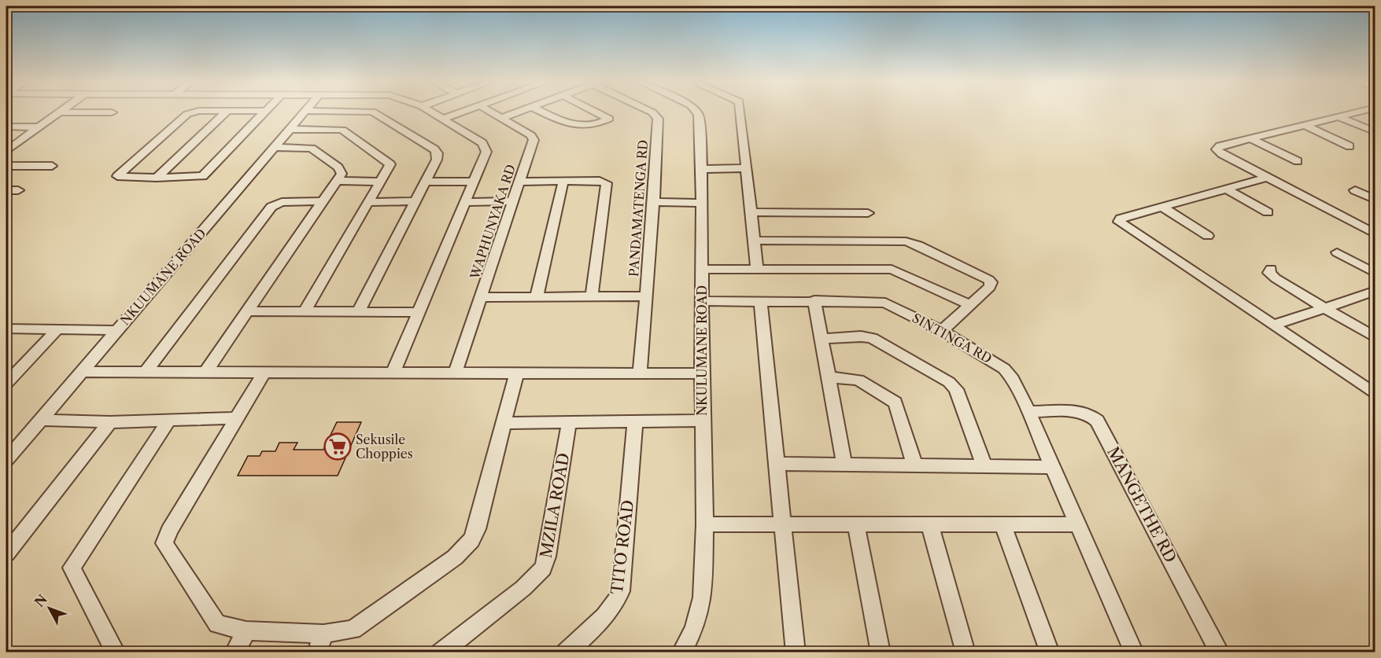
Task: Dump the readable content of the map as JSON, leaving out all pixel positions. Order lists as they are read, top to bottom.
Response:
{
  "streets": {
    "street": [
      "PANDAMATENGA RD",
      "WAPHUNYAKA RD",
      "NKUUMANE ROAD",
      "SINTINGA RD",
      "NKULUMANE ROAD",
      "MANGETHE RD",
      "MZILA ROAD",
      "TITO ROAD"
    ]
  },
  "crossings": [
    ["SINTINGA RD", "NKULUMANE ROAD"],
    ["SINTINGA RD", "MANGETHE RD"]
  ],
  "places": {
    "supermarket": ["Sekusile Choppies"]
  },
  "north": "top left"
}
